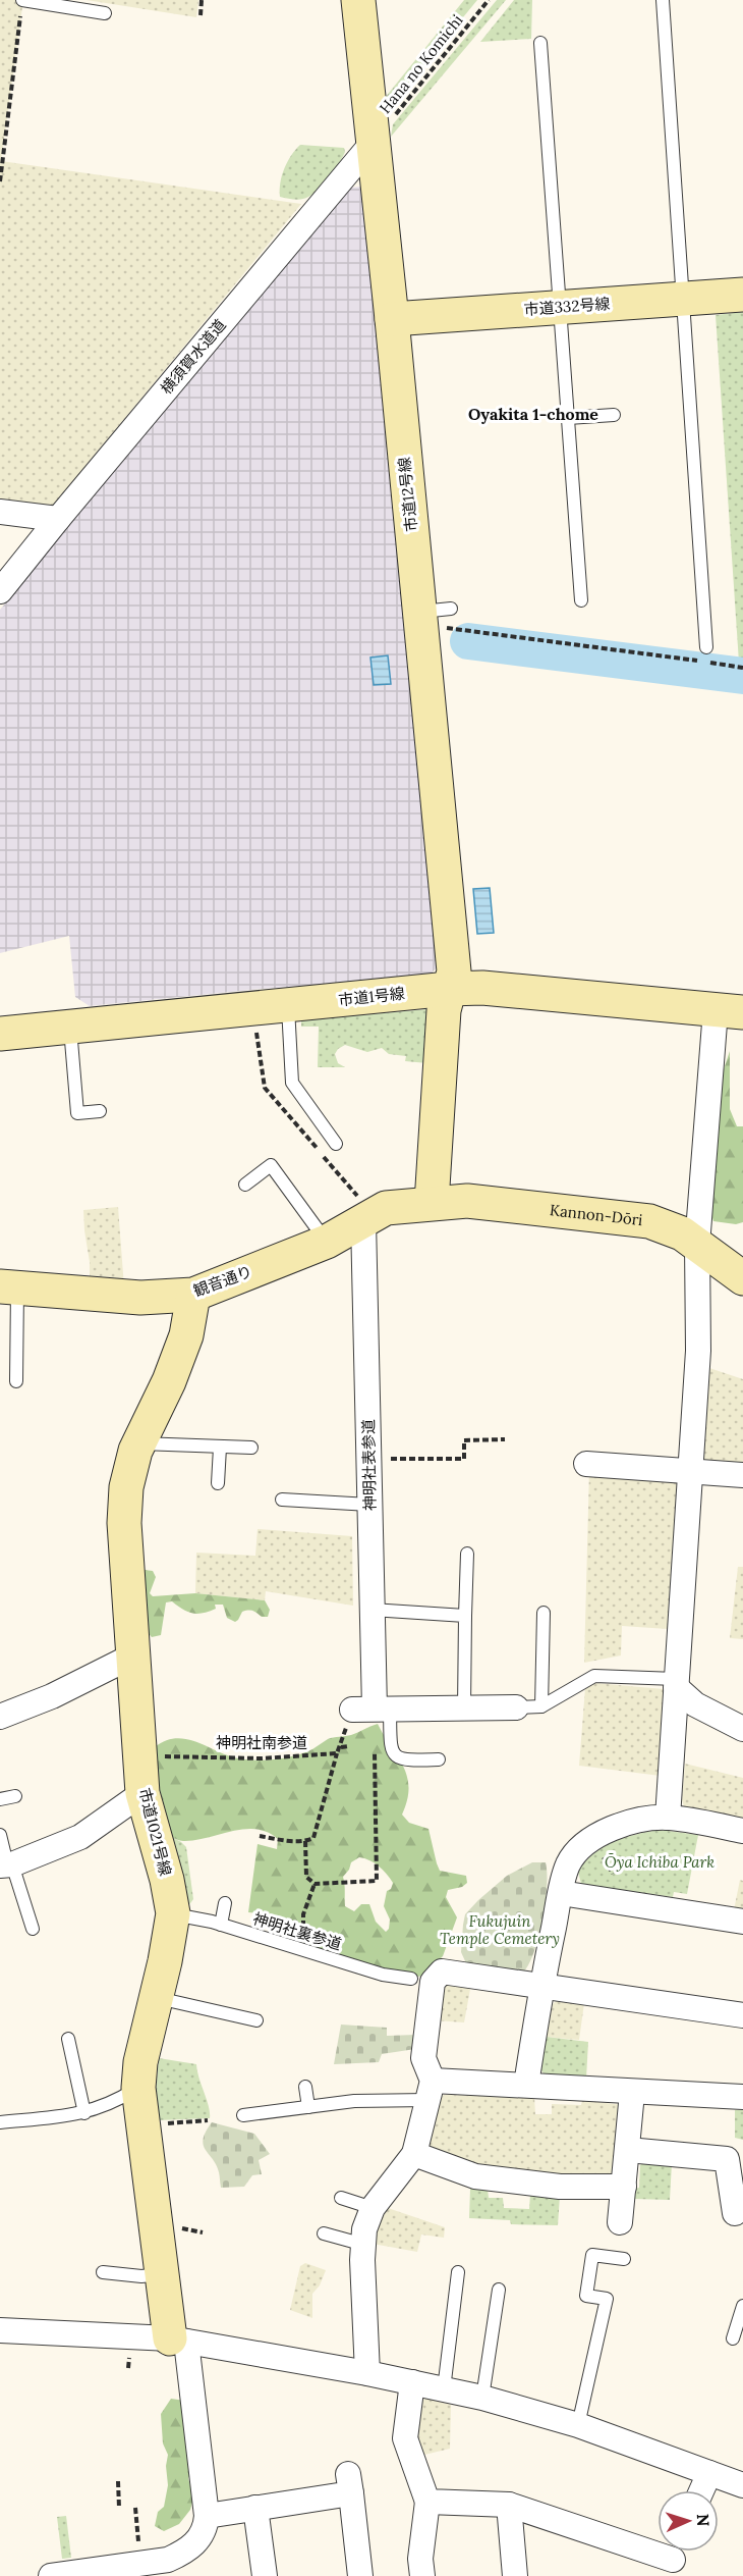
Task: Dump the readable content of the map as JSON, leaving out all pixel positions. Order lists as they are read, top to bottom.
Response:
{
  "streets": {
    "street": [
      "市道332号線",
      "横須賀水道道",
      "市道12号線",
      "市道1号線",
      "Kannon-Dōri",
      "観音通り",
      "神明社表参道",
      "市道1021号線"
    ],
    "lane": ["神明社裏参道"],
    "path": ["Hana no Komichi", "神明社南参道"]
  },
  "crossings": [
    ["Hana no Komichi", "横須賀水道道"],
    ["Hana no Komichi", "市道12号線"],
    ["市道332号線", "市道12号線"],
    ["横須賀水道道", "市道12号線"],
    ["市道12号線", "市道1号線"],
    ["市道12号線", "Kannon-Dōri"],
    ["市道12号線", "観音通り"],
    ["Kannon-Dōri", "観音通り"],
    ["観音通り", "神明社表参道"],
    ["観音通り", "市道1021号線"],
    ["神明社南参道", "市道1021号線"],
    ["市道1021号線", "神明社裏参道"]
  ],
  "districts": ["Oyakita 1-chome"],
  "parks": ["Ōya Ichiba Park", "Fukujuin Temple Cemetery"],
  "north": "right"
}
